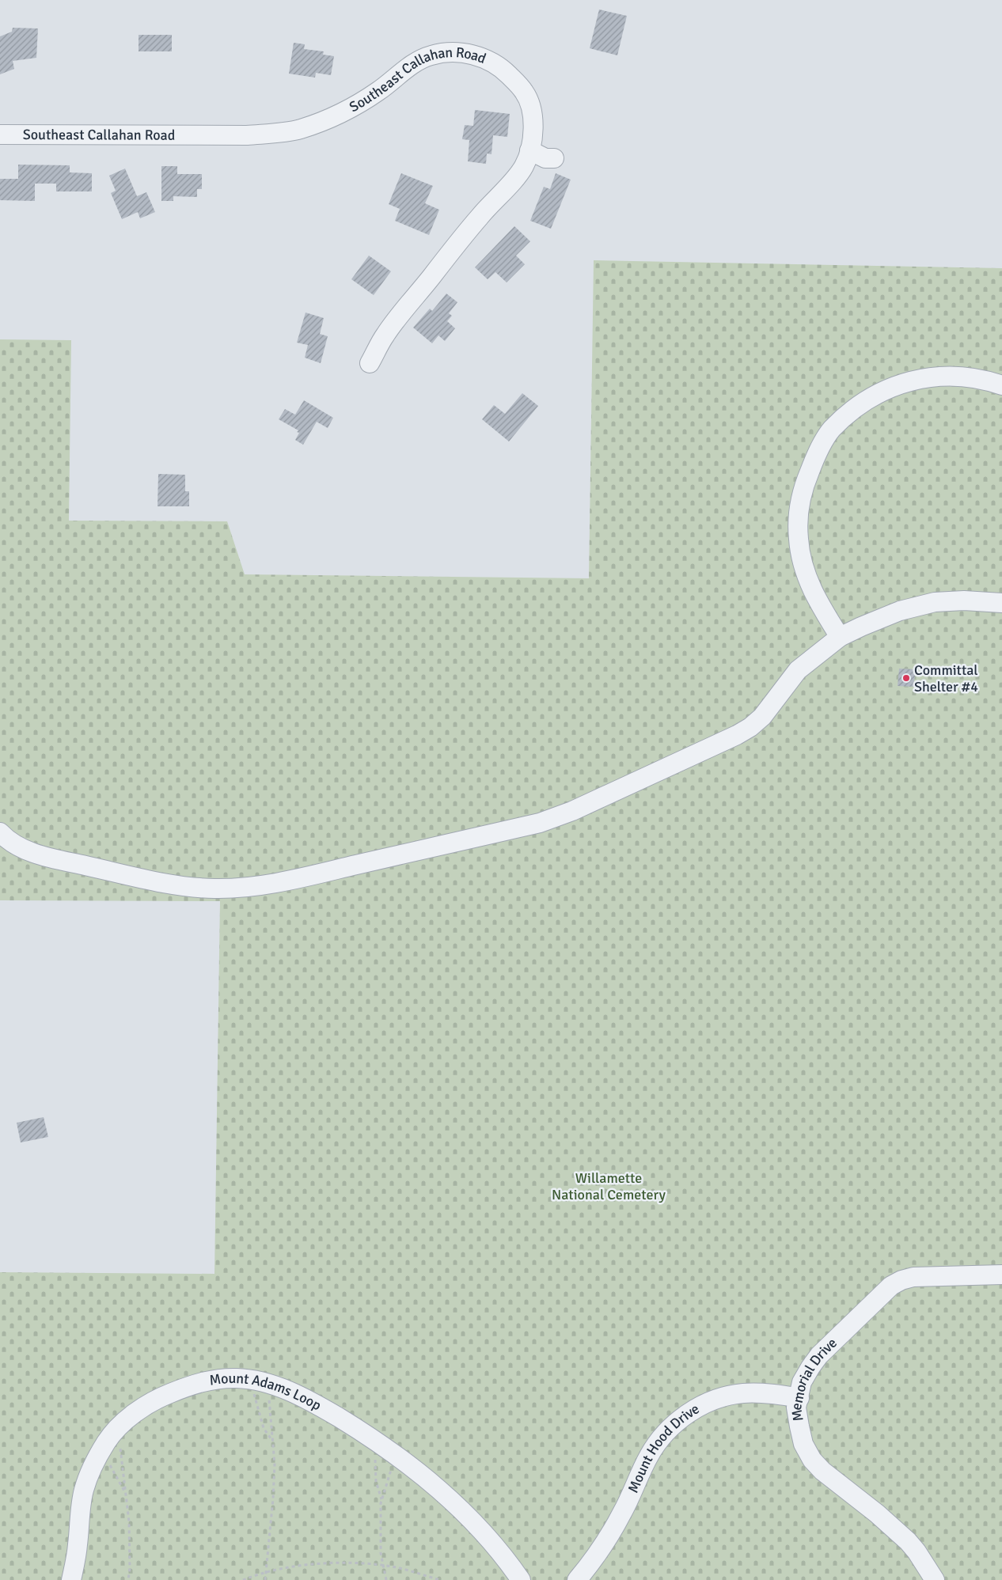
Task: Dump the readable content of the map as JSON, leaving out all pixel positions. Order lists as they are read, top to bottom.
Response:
{
  "streets": {
    "street": [
      "Southeast Callahan Road",
      "Memorial Drive",
      "Mount Adams Loop",
      "Mount Hood Drive"
    ]
  },
  "crossings": [
    ["Memorial Drive", "Mount Hood Drive"]
  ],
  "parks": ["Willamette National Cemetery"],
  "places": ["Committal Shelter #4"]
}
